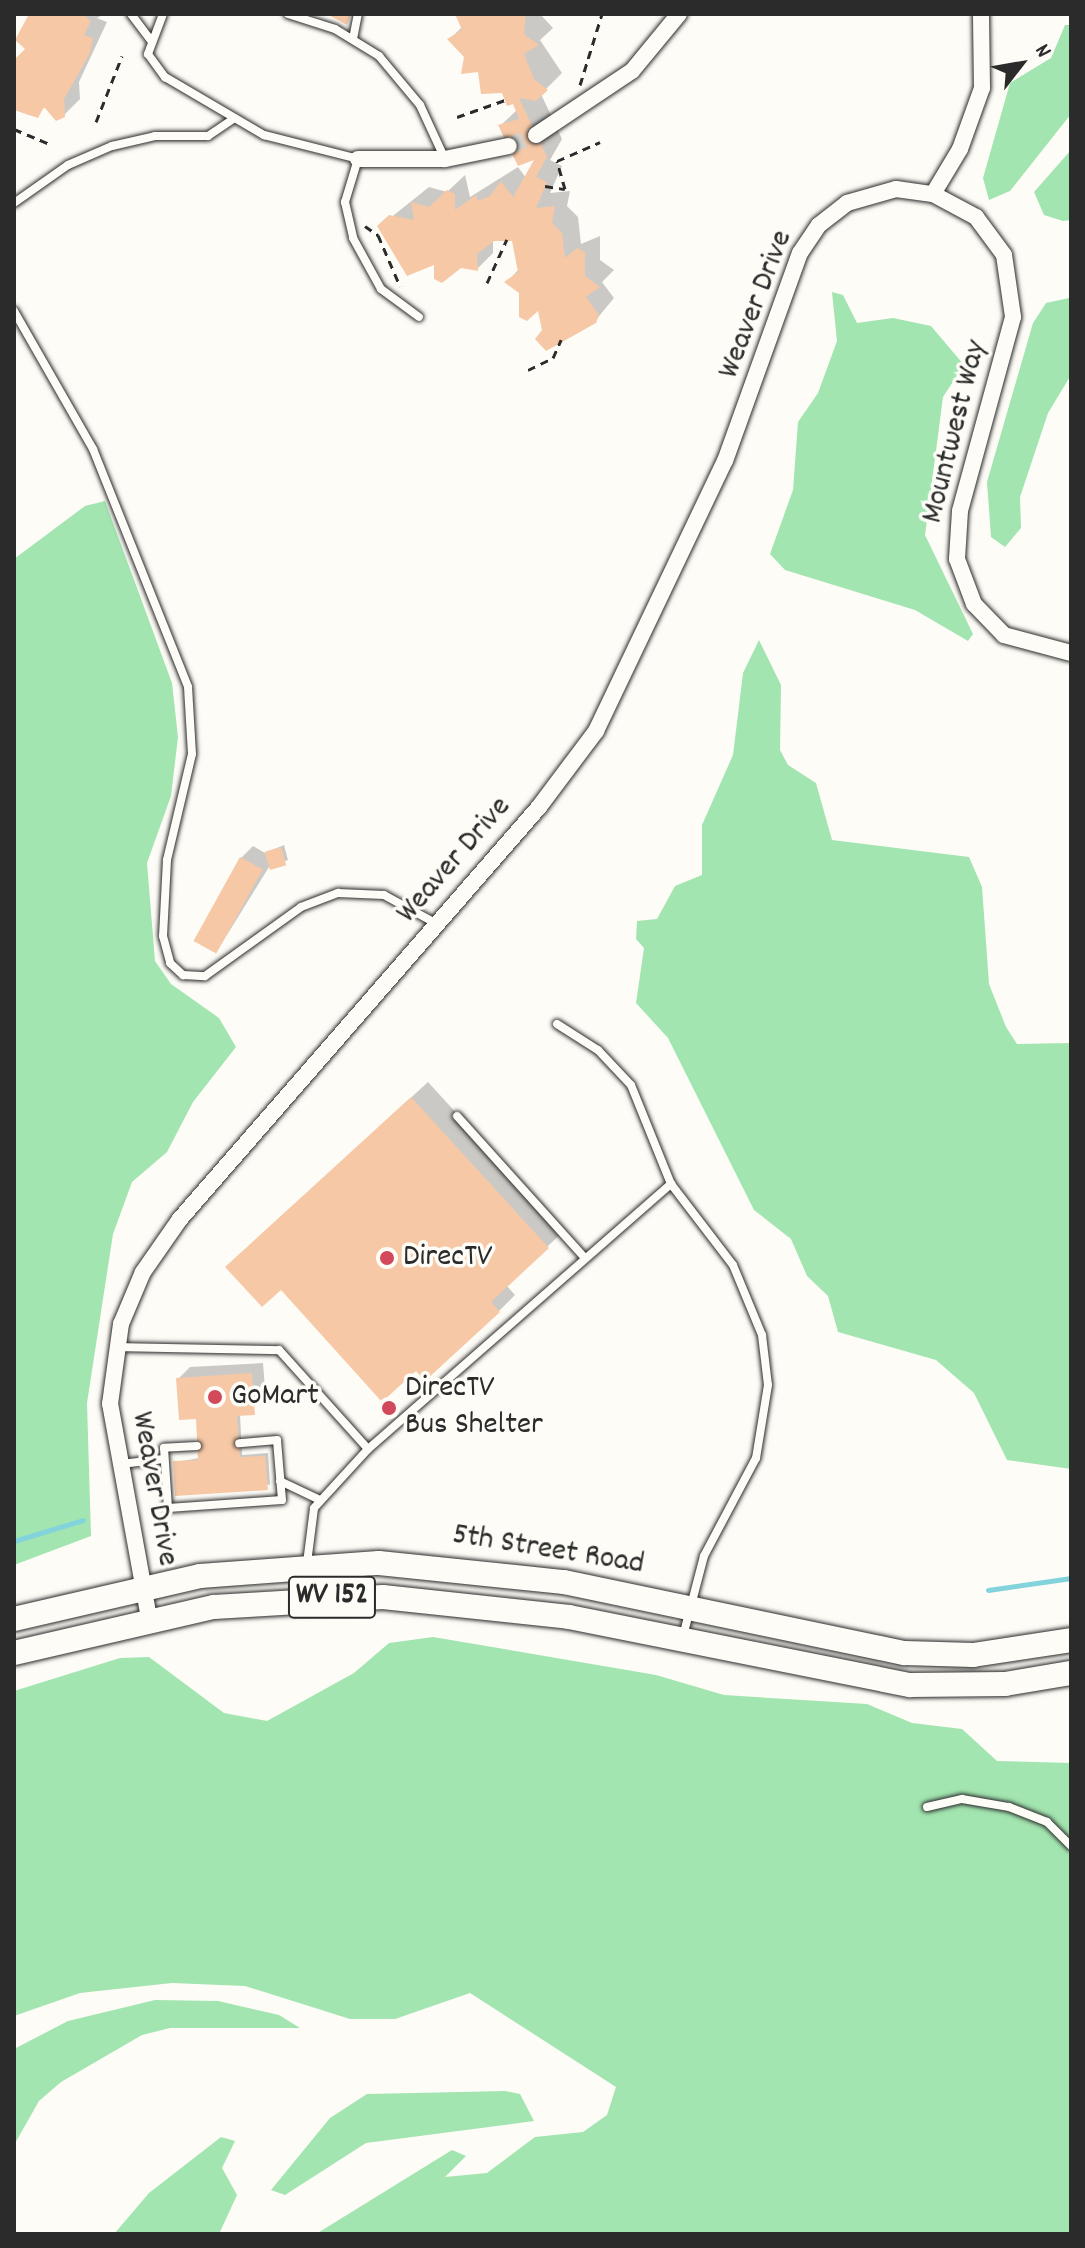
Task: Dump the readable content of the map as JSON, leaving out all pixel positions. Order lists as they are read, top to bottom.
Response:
{
  "streets": {
    "main road": ["5th Street Road", "WV 152"],
    "street": ["Weaver Drive", "Mountwest Way"]
  },
  "crossings": [
    ["Weaver Drive", "Mountwest Way"],
    ["Weaver Drive", "5th Street Road"]
  ],
  "places": ["DirecTV", "GoMart", "DirecTV Bus Shelter"],
  "north": "top right"
}
